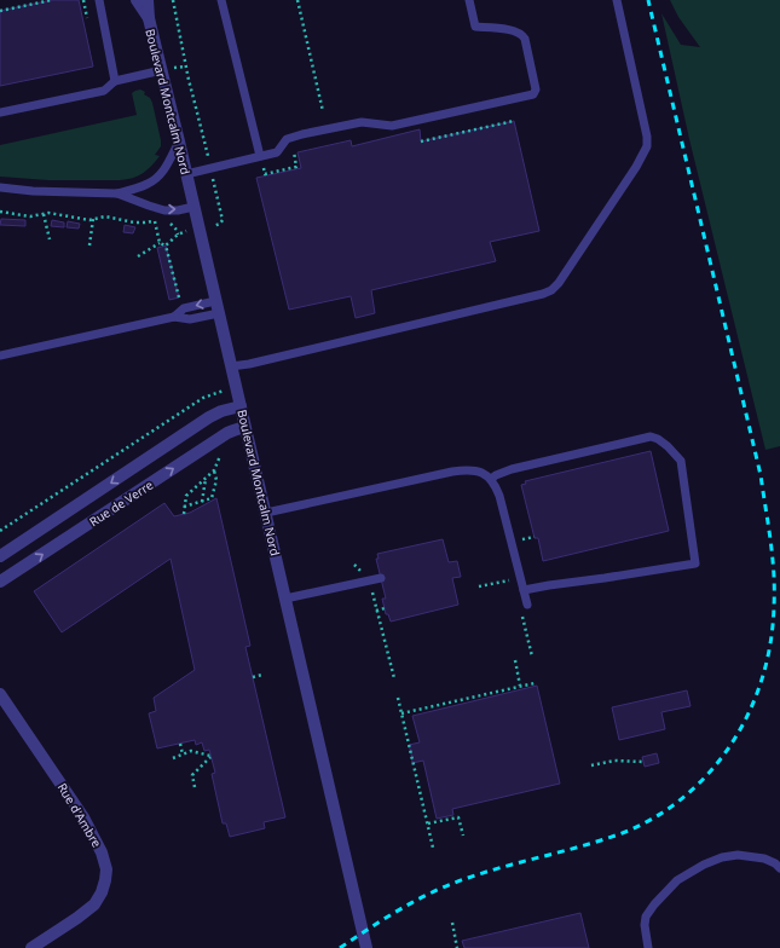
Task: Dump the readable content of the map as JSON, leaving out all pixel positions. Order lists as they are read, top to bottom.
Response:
{
  "streets": {
    "street": ["Boulevard Montcalm Nord", "Rue de Verre", "Rue d'Ambre"]
  },
  "crossings": [
    ["Boulevard Montcalm Nord", "Rue de Verre"]
  ]
}
